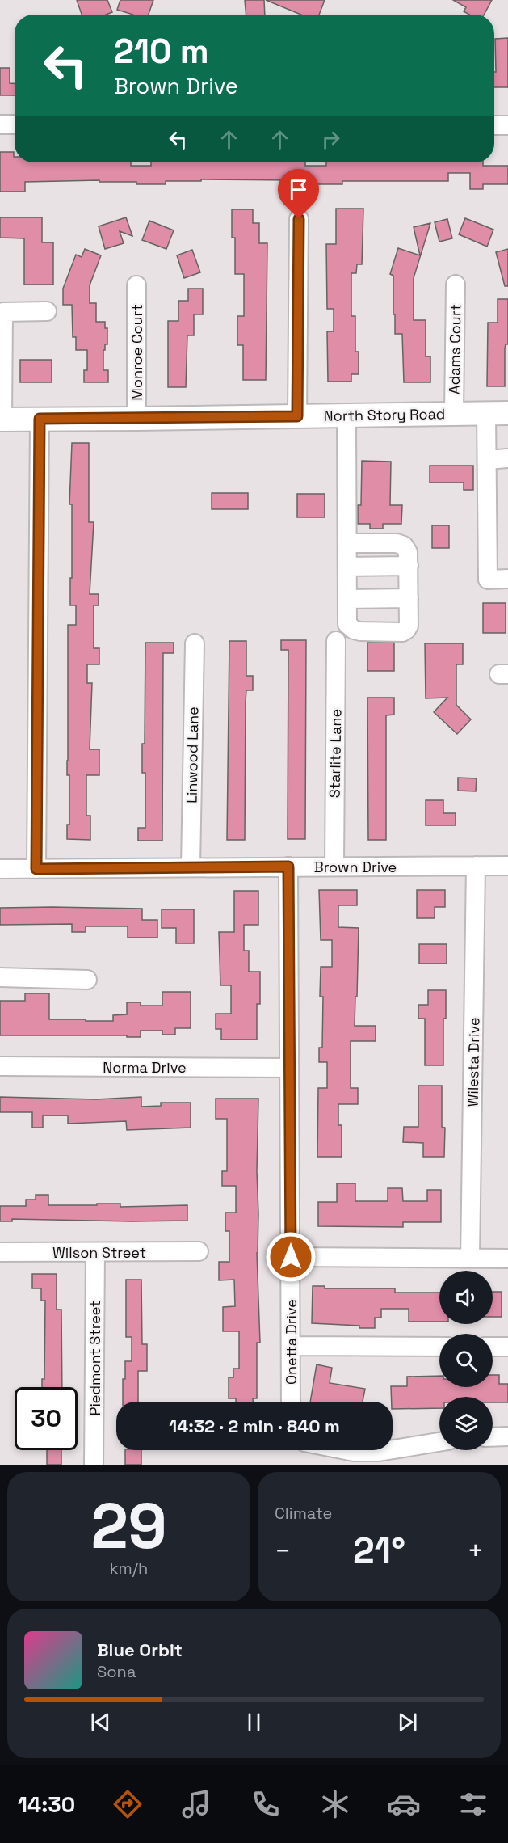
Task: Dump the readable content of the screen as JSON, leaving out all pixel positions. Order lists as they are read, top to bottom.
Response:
{
  "streets": {
    "main road": ["North Story Road"],
    "street": [
      "Adams Court",
      "Monroe Court",
      "Starlite Lane",
      "Linwood Lane",
      "Brown Drive",
      "Wilesta Drive",
      "Norma Drive",
      "Wilson Street",
      "Onetta Drive",
      "Piedmont Street"
    ]
  },
  "crossings": [
    ["Adams Court", "North Story Road"],
    ["Monroe Court", "North Story Road"],
    ["Starlite Lane", "Brown Drive"],
    ["Linwood Lane", "Brown Drive"],
    ["Brown Drive", "Wilesta Drive"],
    ["Brown Drive", "Onetta Drive"],
    ["Norma Drive", "Onetta Drive"],
    ["Wilson Street", "Piedmont Street"]
  ],
  "page": {
    "turn": ["210 m", "Brown Drive"],
    "limit": "30",
    "trip": "14:32 · 2 min · 840 m",
    "tile": [
      ["29", "km/h"],
      "Climate"
    ],
    "heat": ["−", "21°", "+"],
    "song": ["Blue Orbit", "Sona"],
    "tabs": "14:30"
  }
}
